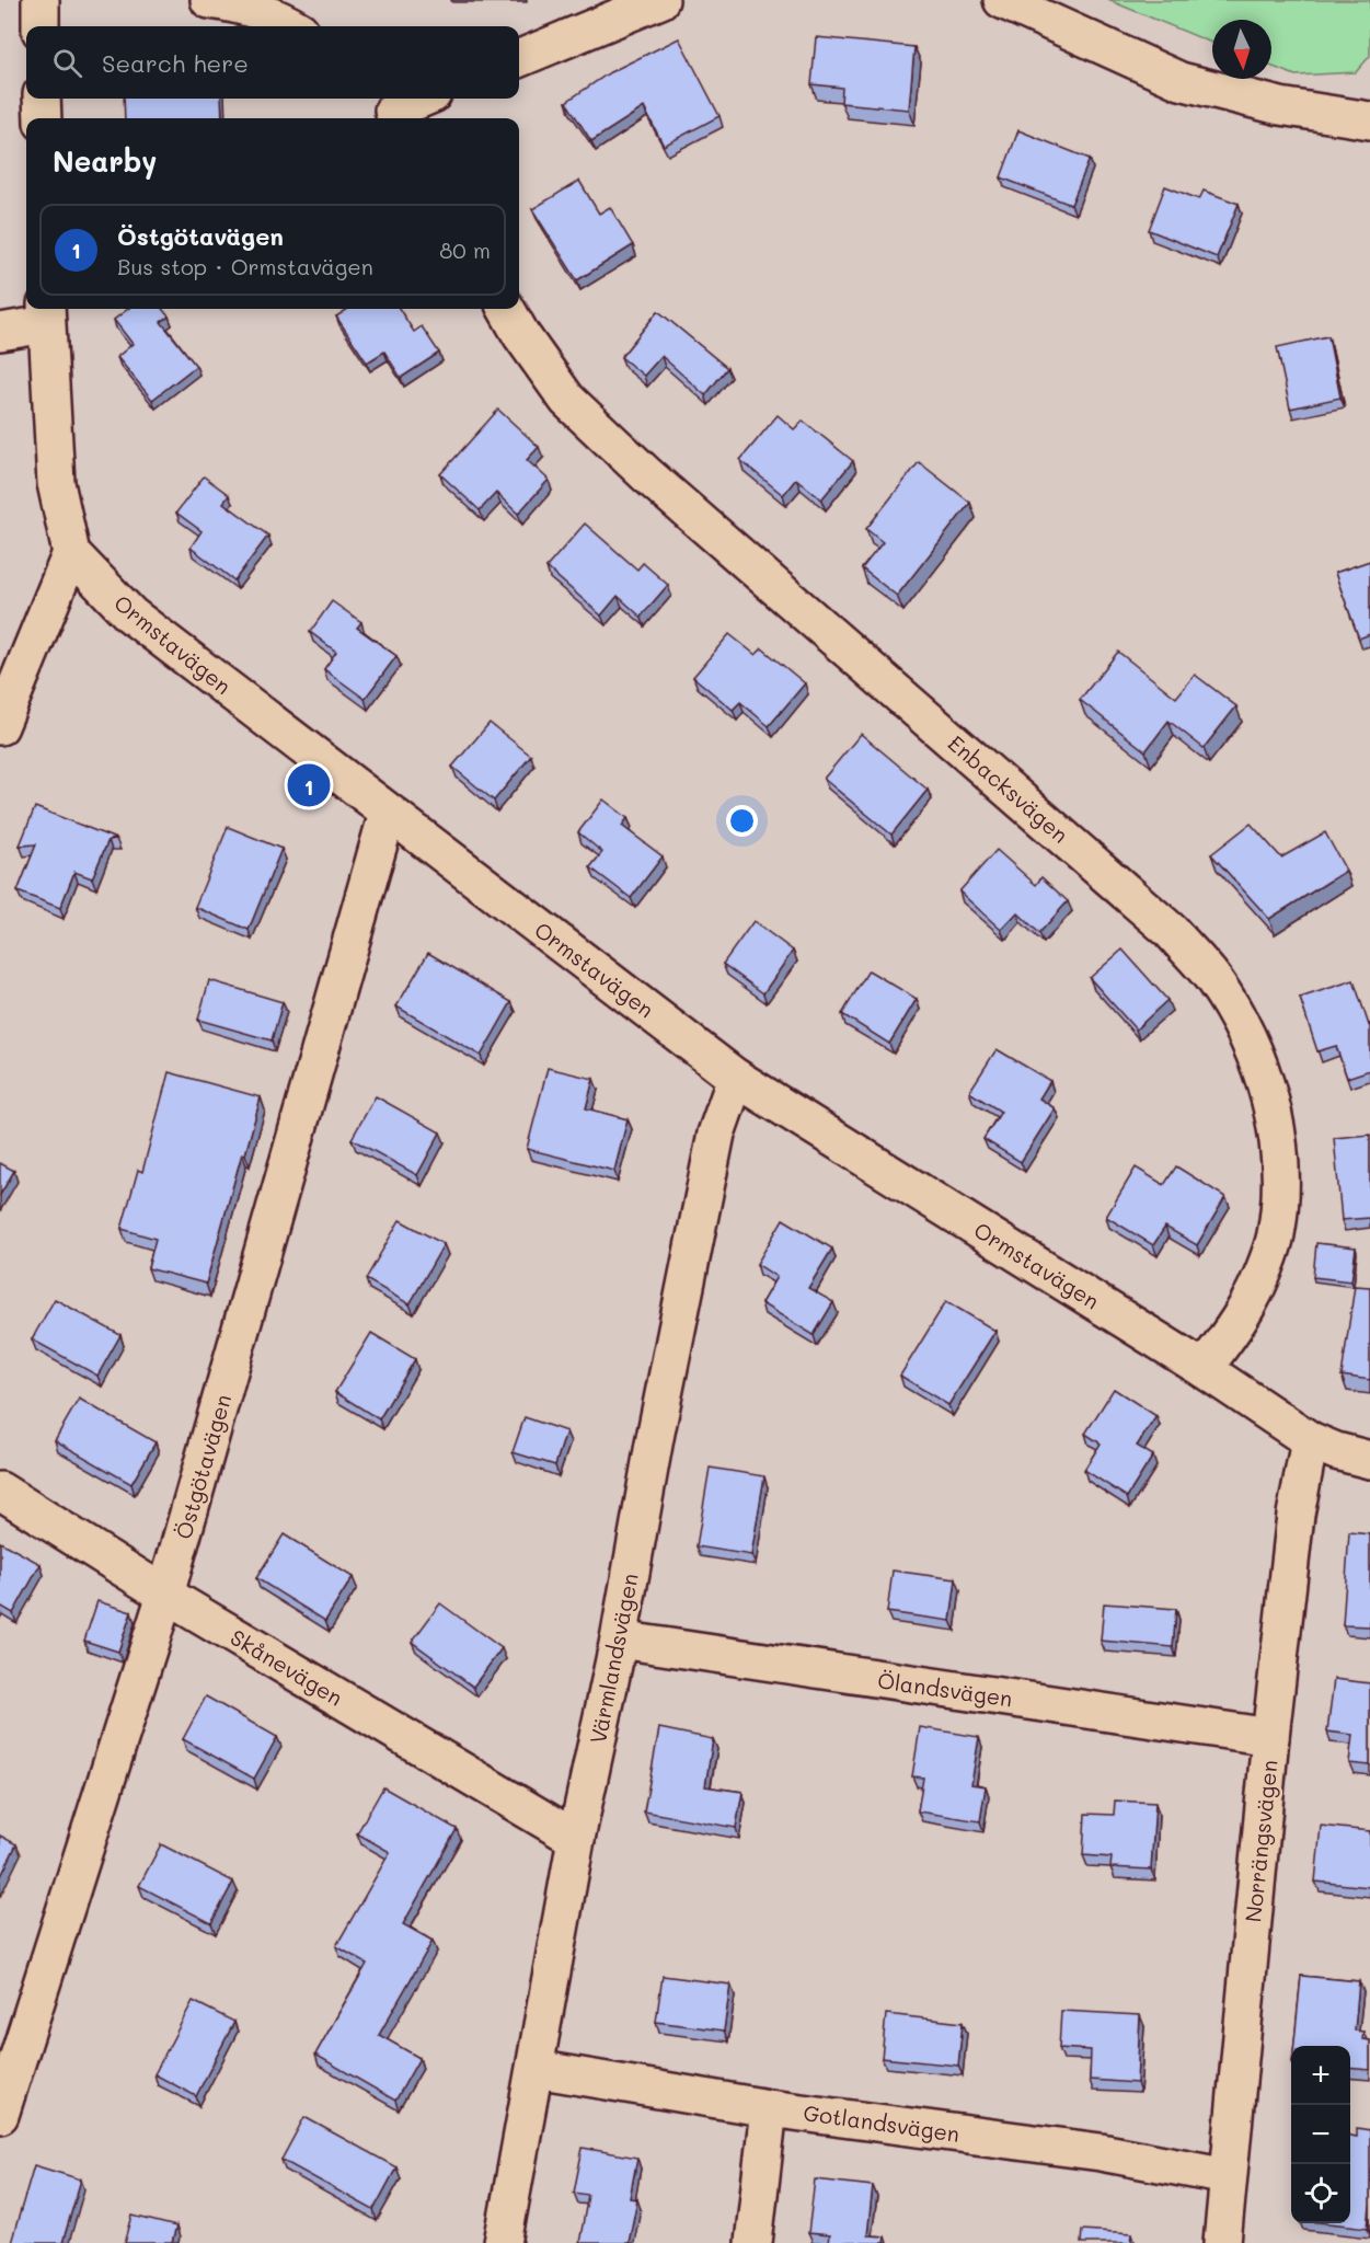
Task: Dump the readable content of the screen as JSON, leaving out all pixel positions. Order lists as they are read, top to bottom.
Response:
{
  "streets": {
    "street": [
      "Ormstavägen",
      "Enbacksvägen",
      "Östgötavägen",
      "Värmlandsvägen",
      "Skånevägen",
      "Ölandsvägen",
      "Norrängsvägen",
      "Gotlandsvägen"
    ]
  },
  "crossings": [
    ["Ormstavägen", "Enbacksvägen"],
    ["Ormstavägen", "Östgötavägen"],
    ["Ormstavägen", "Värmlandsvägen"],
    ["Ormstavägen", "Norrängsvägen"],
    ["Östgötavägen", "Skånevägen"],
    ["Värmlandsvägen", "Skånevägen"],
    ["Värmlandsvägen", "Ölandsvägen"],
    ["Värmlandsvägen", "Gotlandsvägen"],
    ["Ölandsvägen", "Norrängsvägen"],
    ["Norrängsvägen", "Gotlandsvägen"]
  ],
  "north": "bottom",
  "page": {
    "search": "Search here",
    "heading": "Nearby",
    "list": [
      {
        "mark": "1",
        "name": "Östgötavägen",
        "note": "Bus stop · Ormstavägen",
        "value": "80 m"
      }
    ],
    "pins": "1",
    "map_buttons": ["+", "−"]
  }
}
